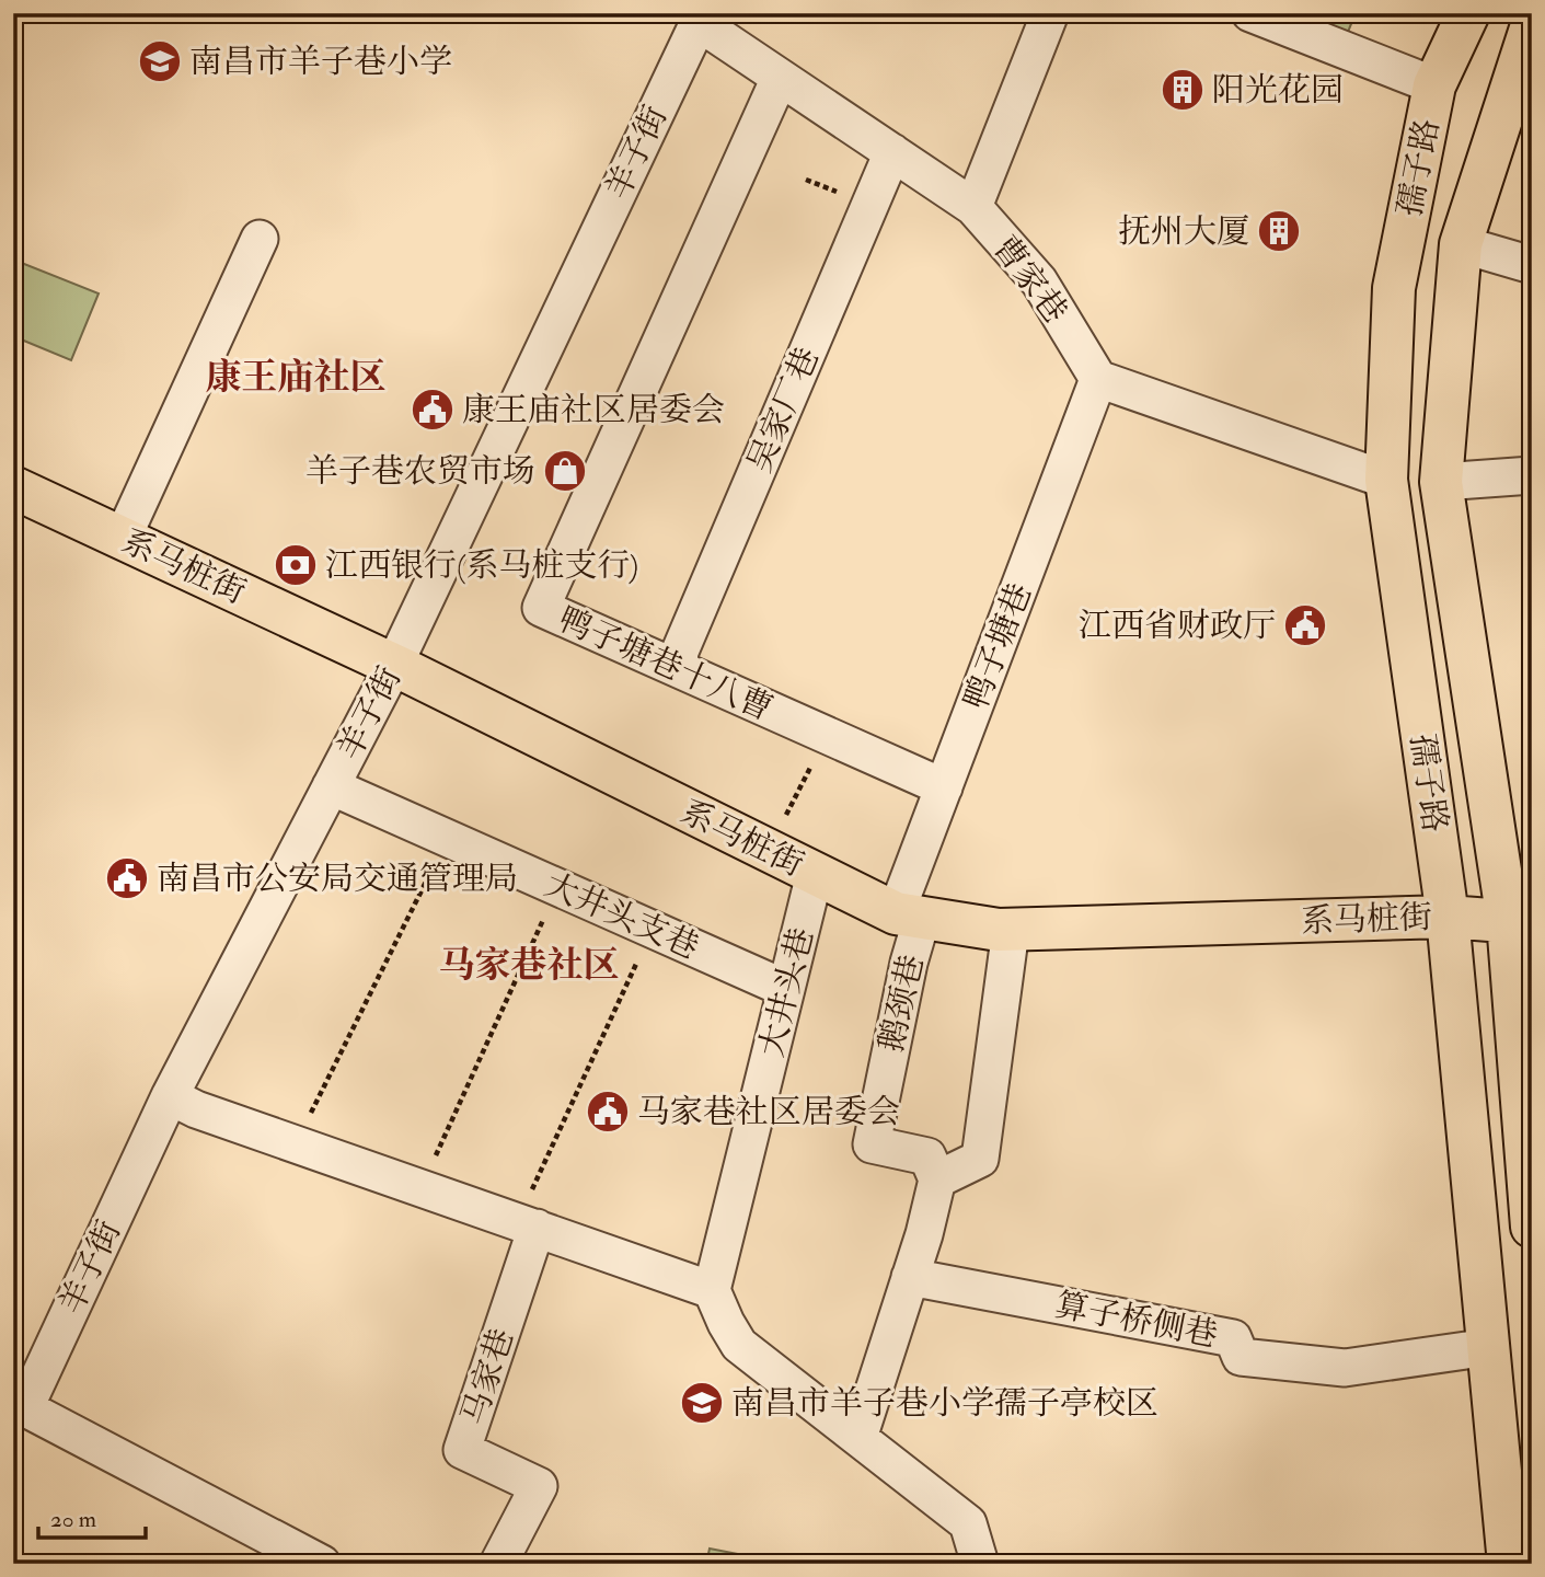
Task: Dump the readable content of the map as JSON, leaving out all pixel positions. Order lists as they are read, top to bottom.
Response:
{
  "streets": {
    "main road": ["孺子路", "系马桩街"],
    "street": [
      "羊子街",
      "曹家巷",
      "吴家厂巷",
      "鸭子塘巷",
      "鸭子塘巷十八曹",
      "大井头支巷",
      "大井头巷",
      "鹅颈巷",
      "算子桥侧巷",
      "马家巷"
    ]
  },
  "crossings": [
    ["羊子街", "曹家巷"],
    ["羊子街", "系马桩街"],
    ["羊子街", "大井头支巷"],
    ["孺子路", "系马桩街"],
    ["孺子路", "算子桥侧巷"],
    ["曹家巷", "吴家厂巷"],
    ["曹家巷", "鸭子塘巷"],
    ["曹家巷", "鸭子塘巷十八曹"],
    ["吴家厂巷", "鸭子塘巷十八曹"],
    ["系马桩街", "鸭子塘巷"],
    ["系马桩街", "大井头巷"],
    ["系马桩街", "鹅颈巷"],
    ["鸭子塘巷", "鸭子塘巷十八曹"],
    ["鸭子塘巷", "鹅颈巷"],
    ["大井头支巷", "大井头巷"]
  ],
  "districts": ["康王庙社区", "马家巷社区"],
  "places": {
    "school or university": ["南昌市羊子巷小学", "南昌市羊子巷小学孺子亭校区"],
    "building": ["阳光花园", "抚州大厦"],
    "public building": [
      "康王庙社区居委会",
      "江西省财政厅",
      "南昌市公安局交通管理局",
      "马家巷社区居委会"
    ],
    "shop": ["羊子巷农贸市场"],
    "bank": ["江西银行(系马桩支行)"]
  },
  "scale_bar": "20 m"
}
